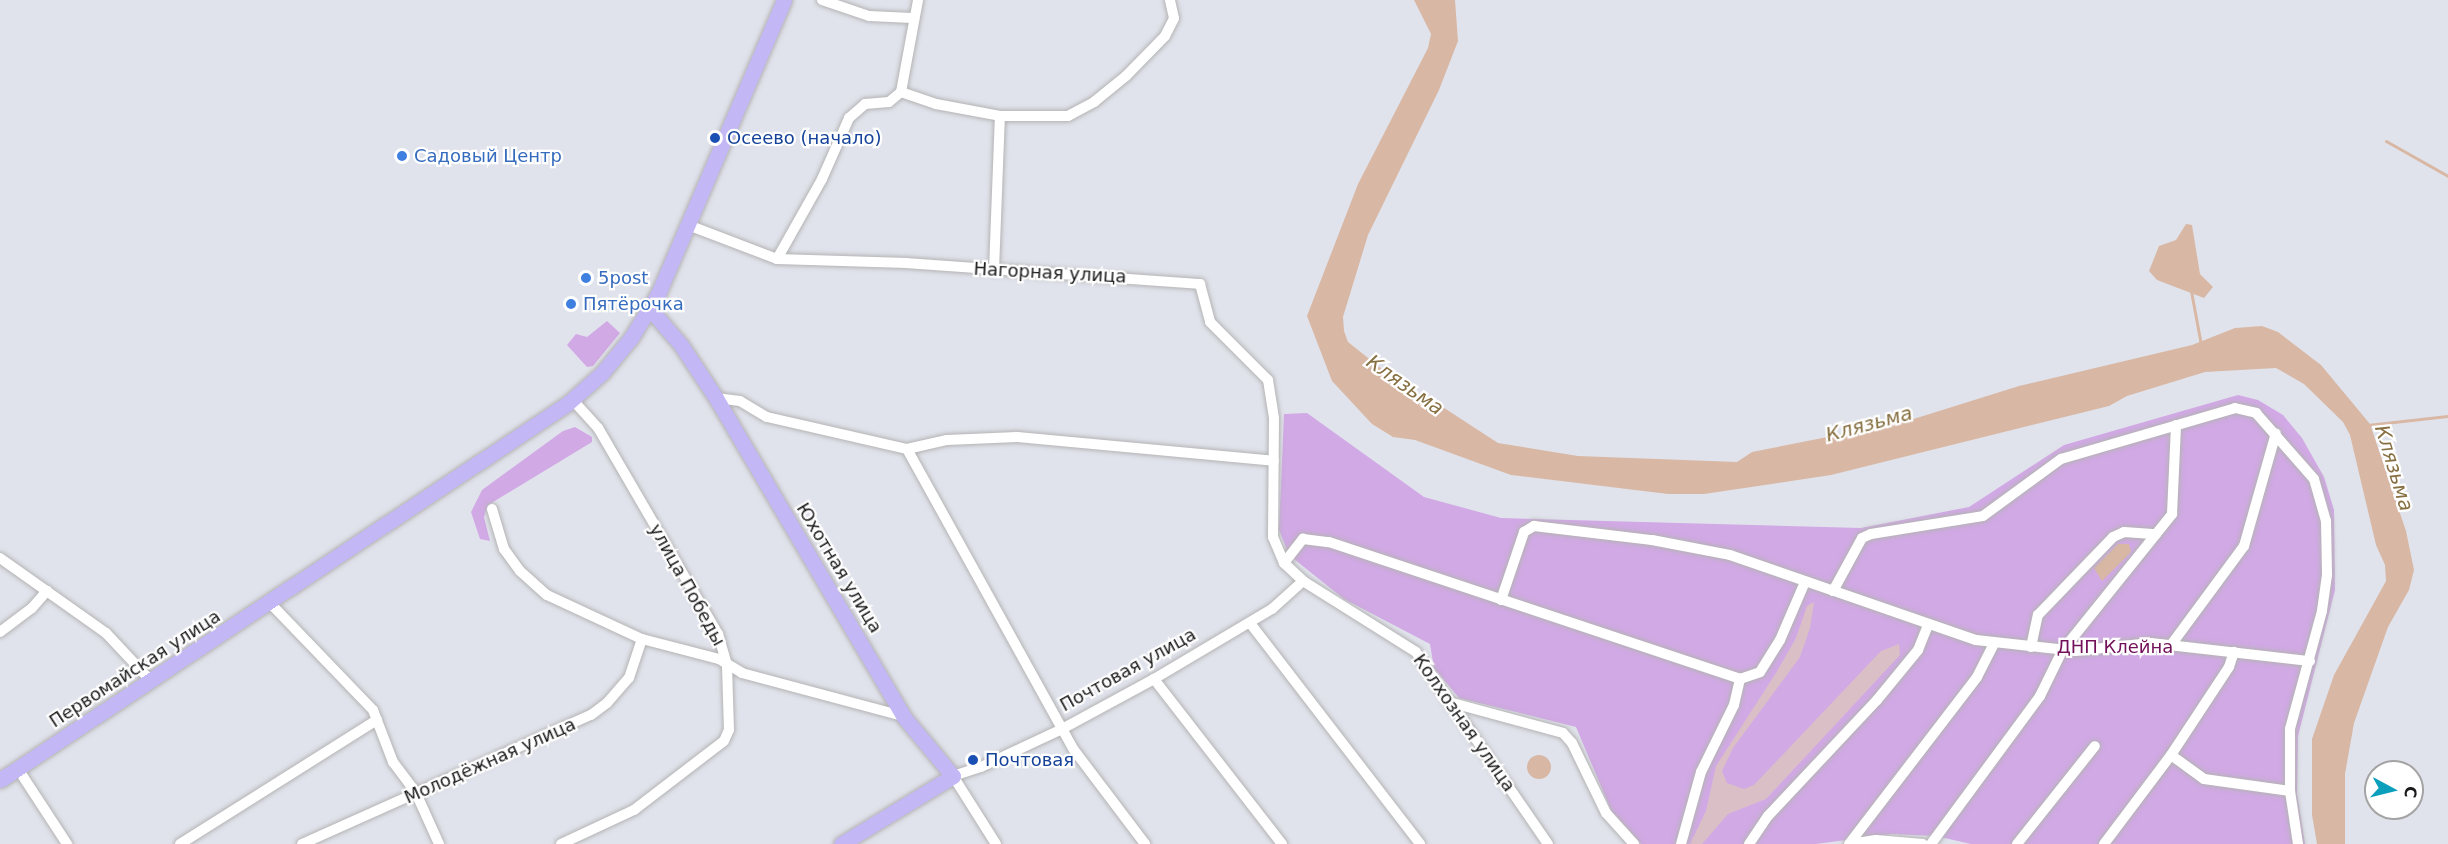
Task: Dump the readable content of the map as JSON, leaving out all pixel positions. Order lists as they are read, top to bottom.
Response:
{
  "streets": {
    "main road": ["Юхотная улица", "Первомайская улица", "Почтовая улица"],
    "street": [
      "Нагорная улица",
      "улица Победы",
      "Колхозная улица",
      "Молодёжная улица"
    ]
  },
  "crossings": [
    ["Нагорная улица", "Первомайская улица"],
    ["Юхотная улица", "Первомайская улица"],
    ["Юхотная улица", "Почтовая улица"],
    ["улица Победы", "Первомайская улица"],
    ["Почтовая улица", "Колхозная улица"]
  ],
  "water": ["Клязьма"],
  "parks": ["ДНП Клейна"],
  "places": [
    "Осеево (начало)",
    "Садовый Центр",
    "5post",
    "Пятёрочка",
    "Почтовая"
  ],
  "north": "right"
}
